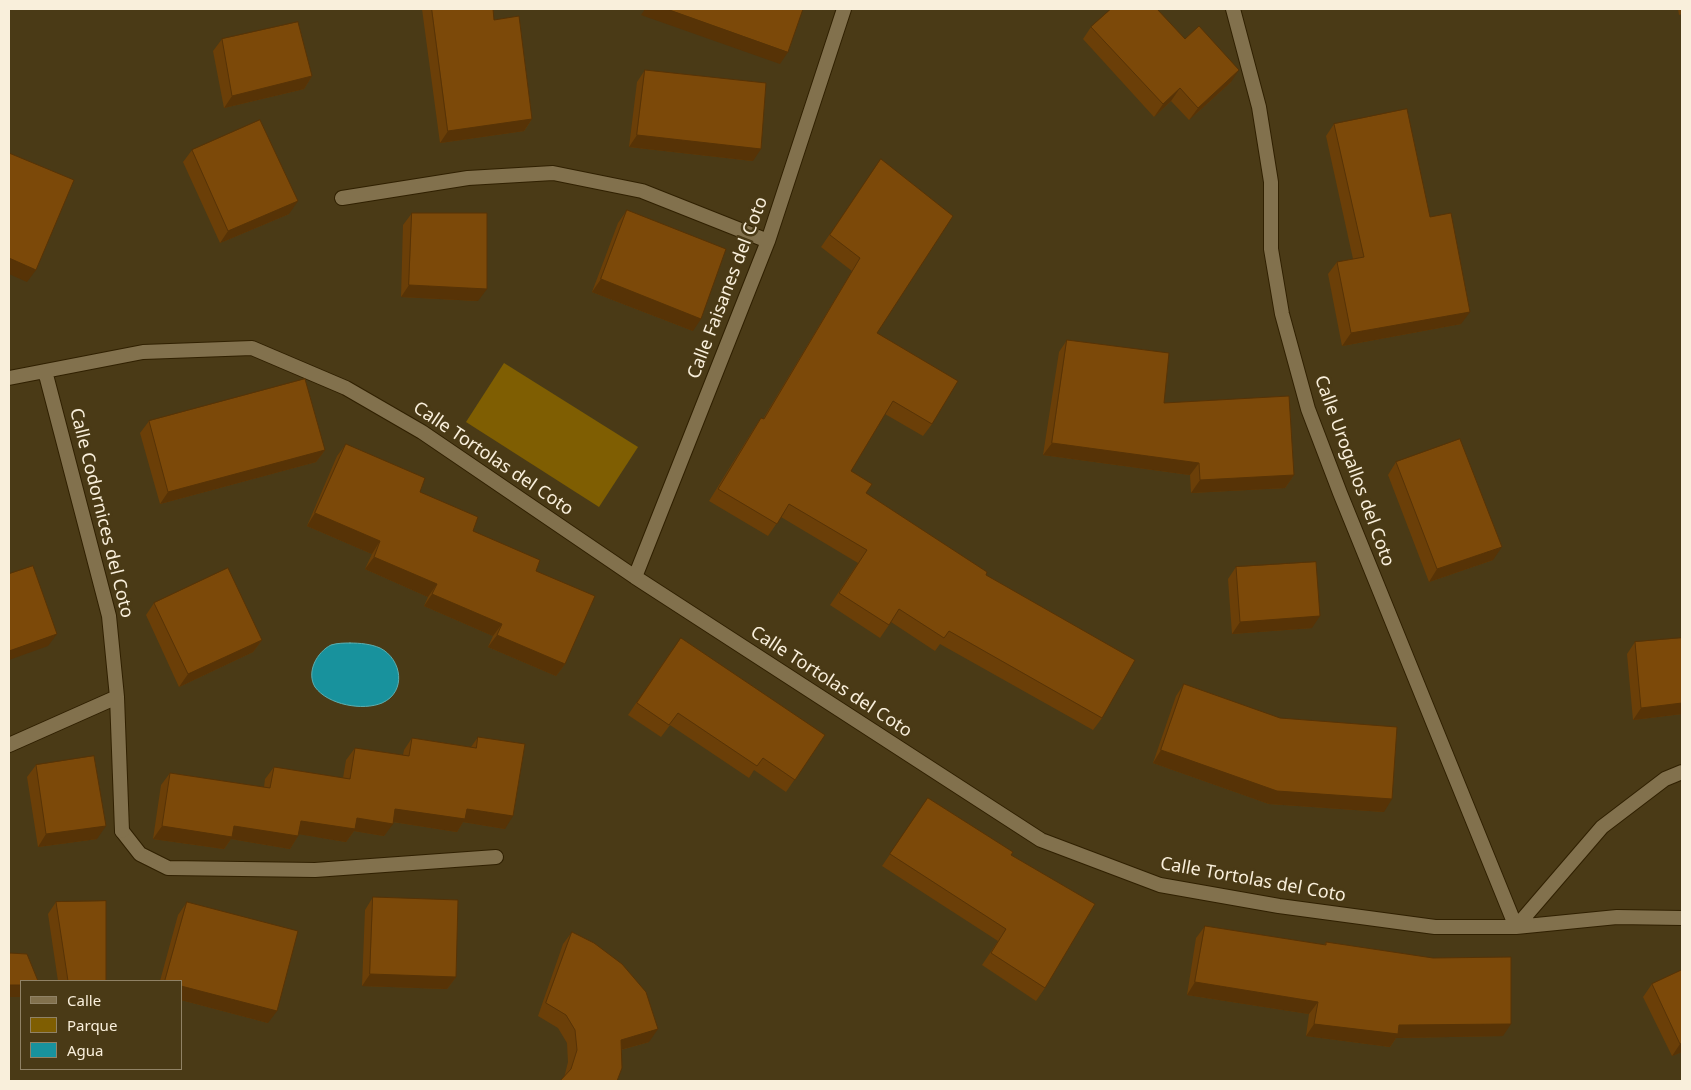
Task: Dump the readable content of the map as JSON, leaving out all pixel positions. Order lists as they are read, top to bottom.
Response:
{
  "streets": {
    "street": [
      "Calle Faisanes del Coto",
      "Calle Tortolas del Coto",
      "Calle Urogallos del Coto",
      "Calle Codornices del Coto"
    ]
  },
  "crossings": [
    ["Calle Faisanes del Coto", "Calle Tortolas del Coto"],
    ["Calle Tortolas del Coto", "Calle Urogallos del Coto"],
    ["Calle Tortolas del Coto", "Calle Codornices del Coto"]
  ],
  "legend": ["Calle", "Parque", "Agua"]
}
